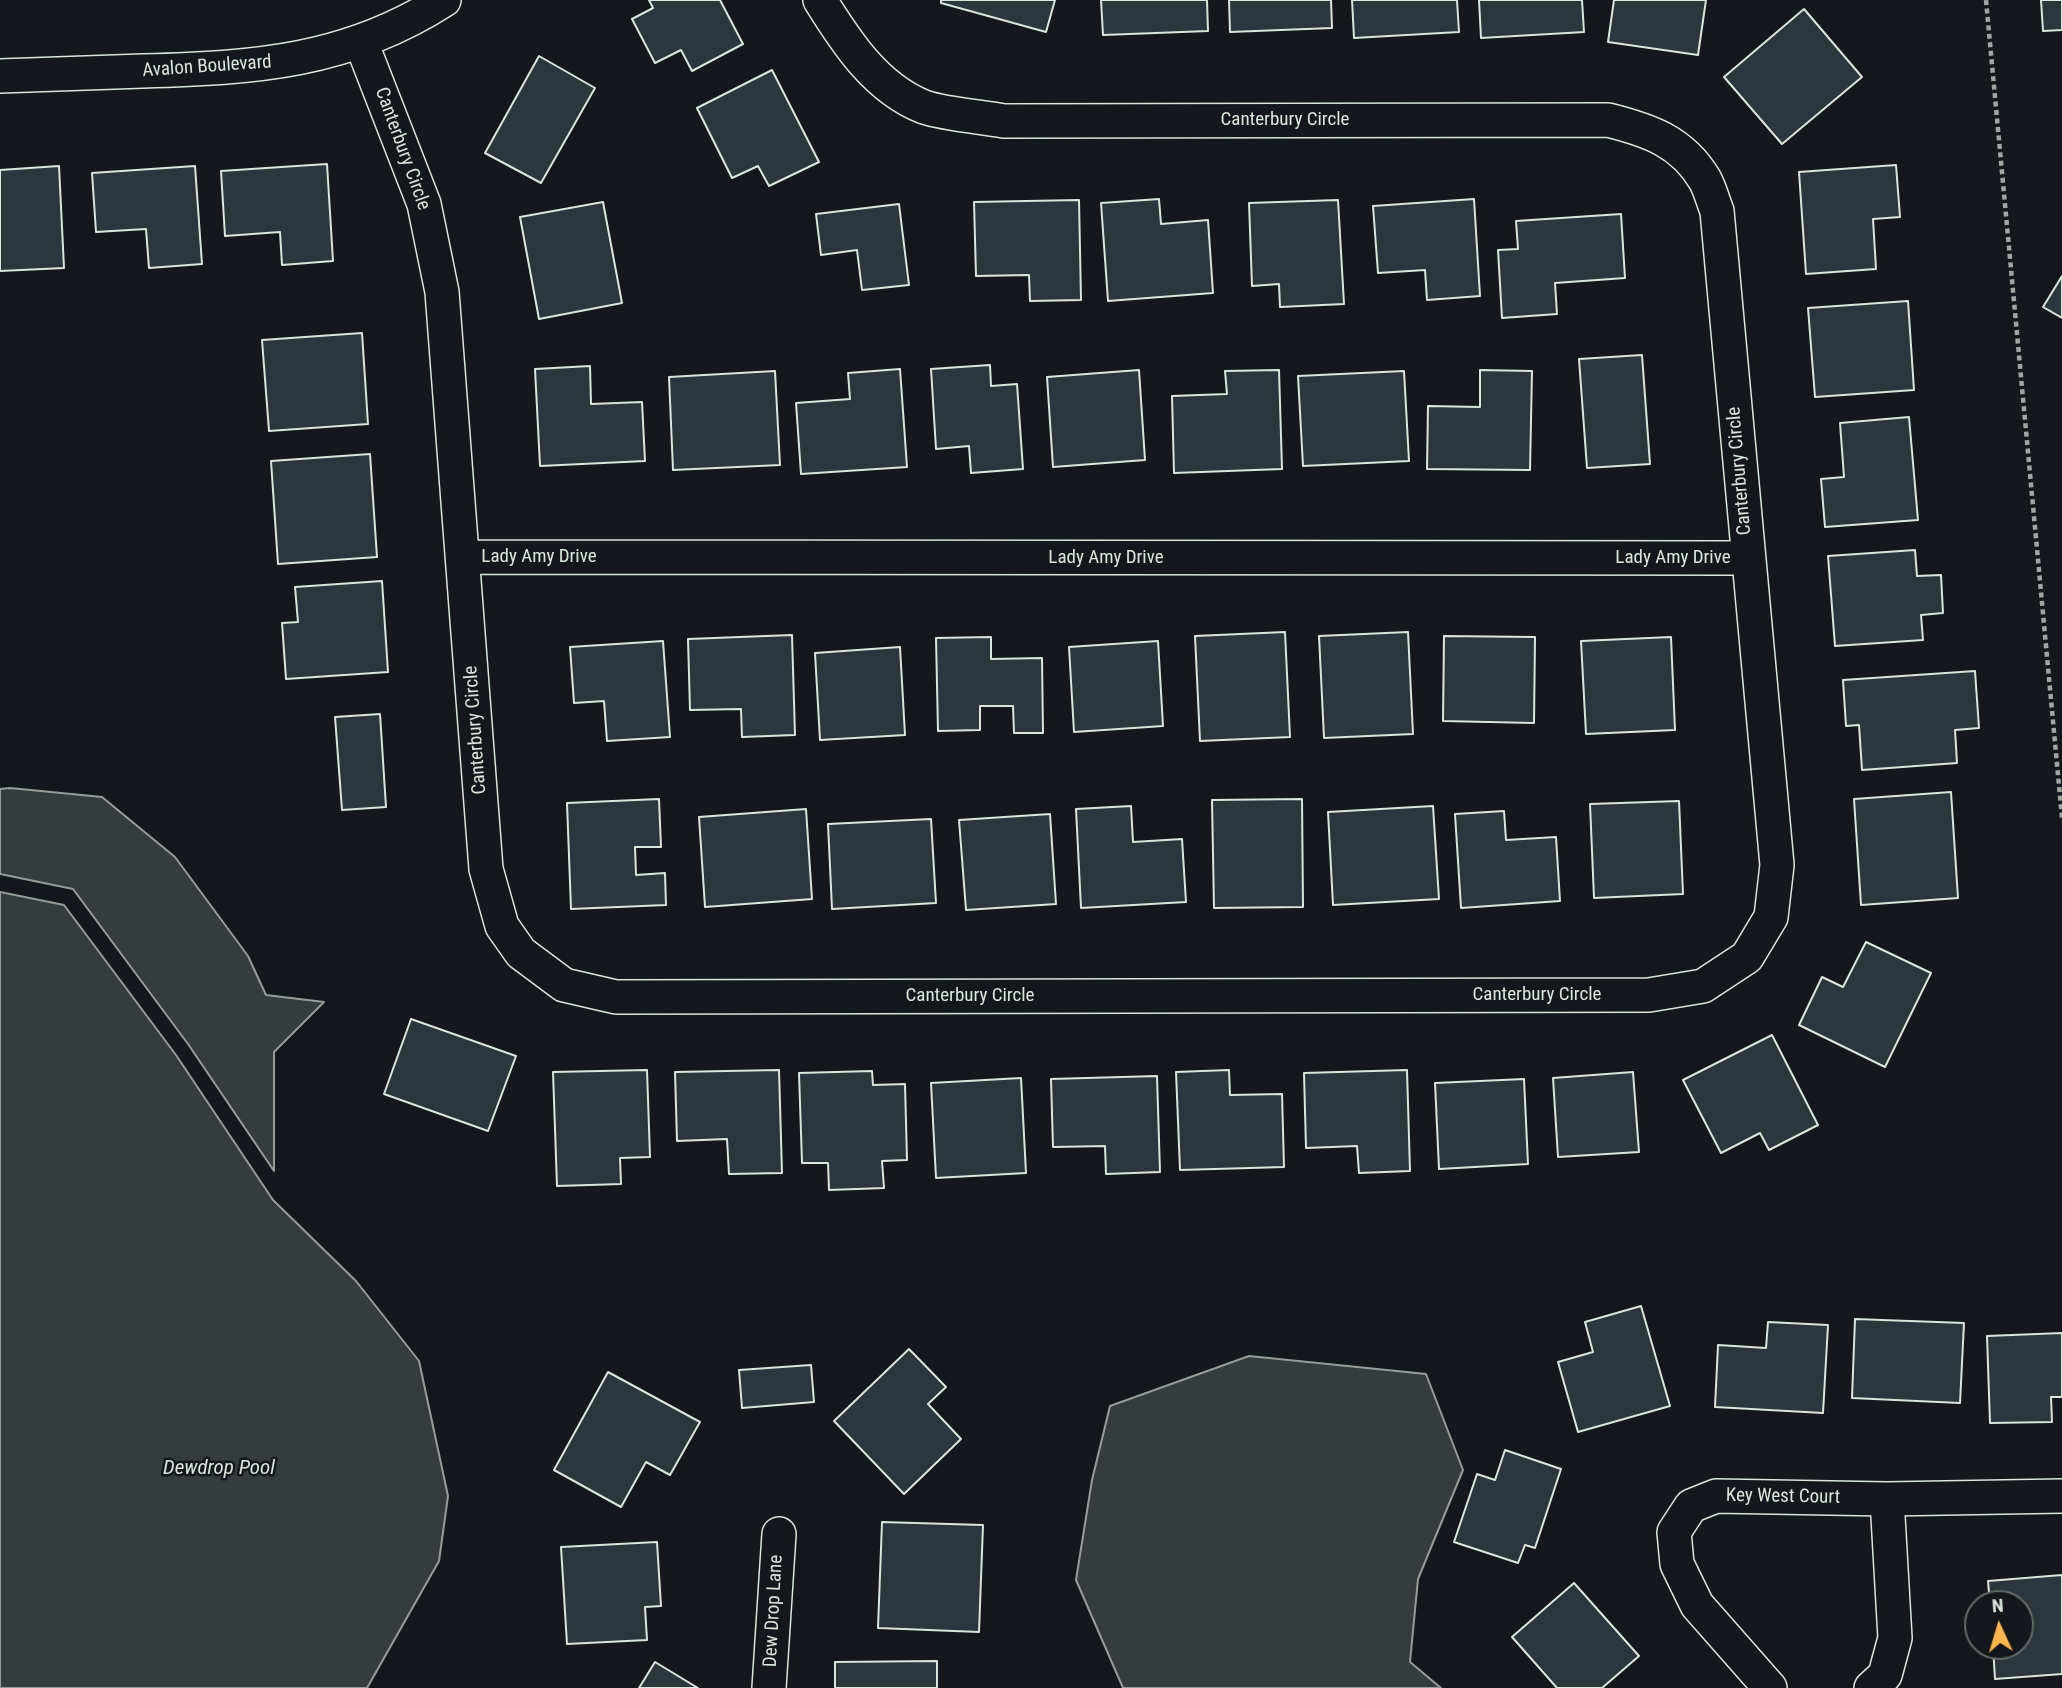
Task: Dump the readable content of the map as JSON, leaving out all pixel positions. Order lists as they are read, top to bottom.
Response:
{
  "streets": {
    "street": [
      "Avalon Boulevard",
      "Canterbury Circle",
      "Lady Amy Drive",
      "Key West Court",
      "Dew Drop Lane"
    ]
  },
  "crossings": [
    ["Avalon Boulevard", "Canterbury Circle"],
    ["Canterbury Circle", "Lady Amy Drive"]
  ],
  "water": ["Dewdrop Pool"],
  "north": "top"
}
